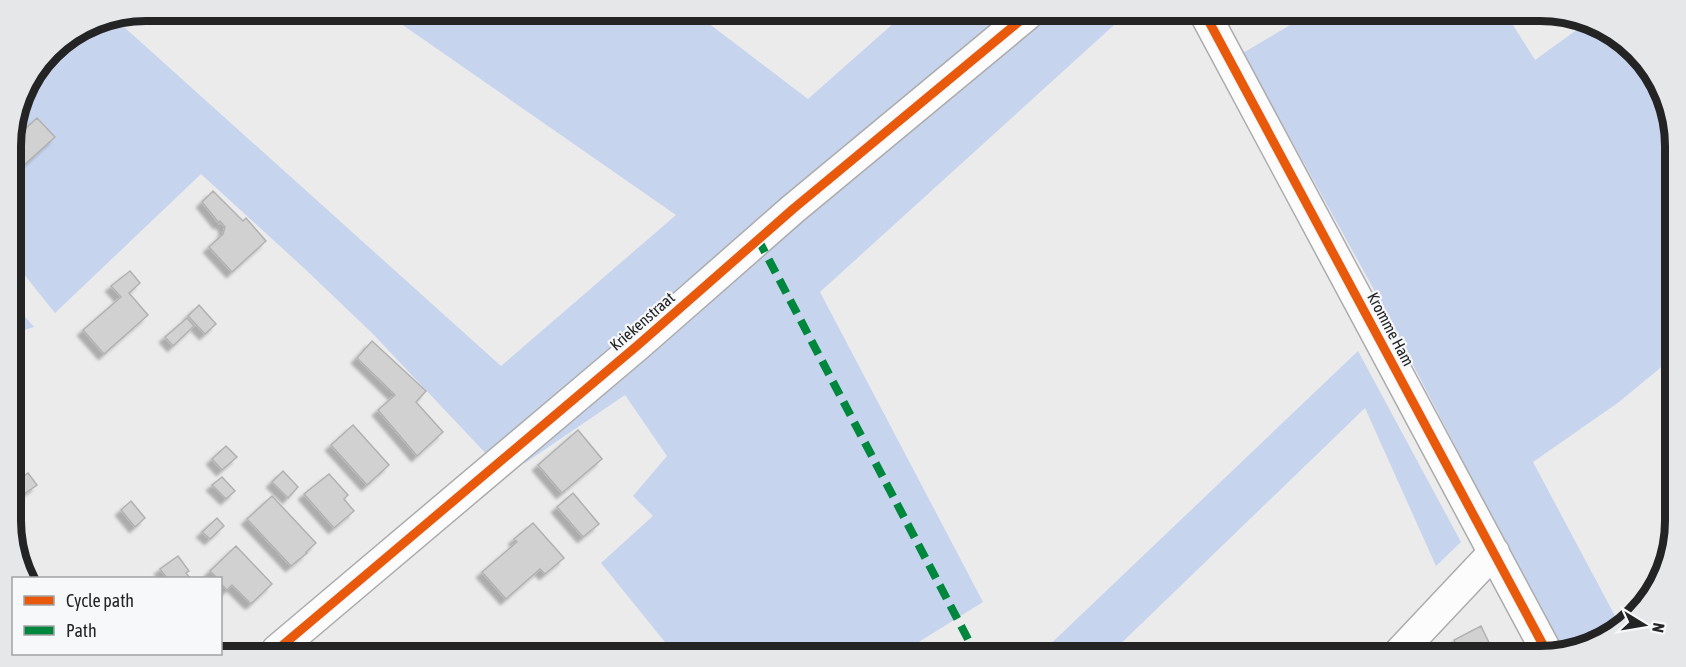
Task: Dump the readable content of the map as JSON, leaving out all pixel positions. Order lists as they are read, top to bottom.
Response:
{
  "streets": {
    "street": ["Kriekenstraat", "Kromme Ham"]
  },
  "legend": ["Cycle path", "Path"],
  "north": "right"
}
